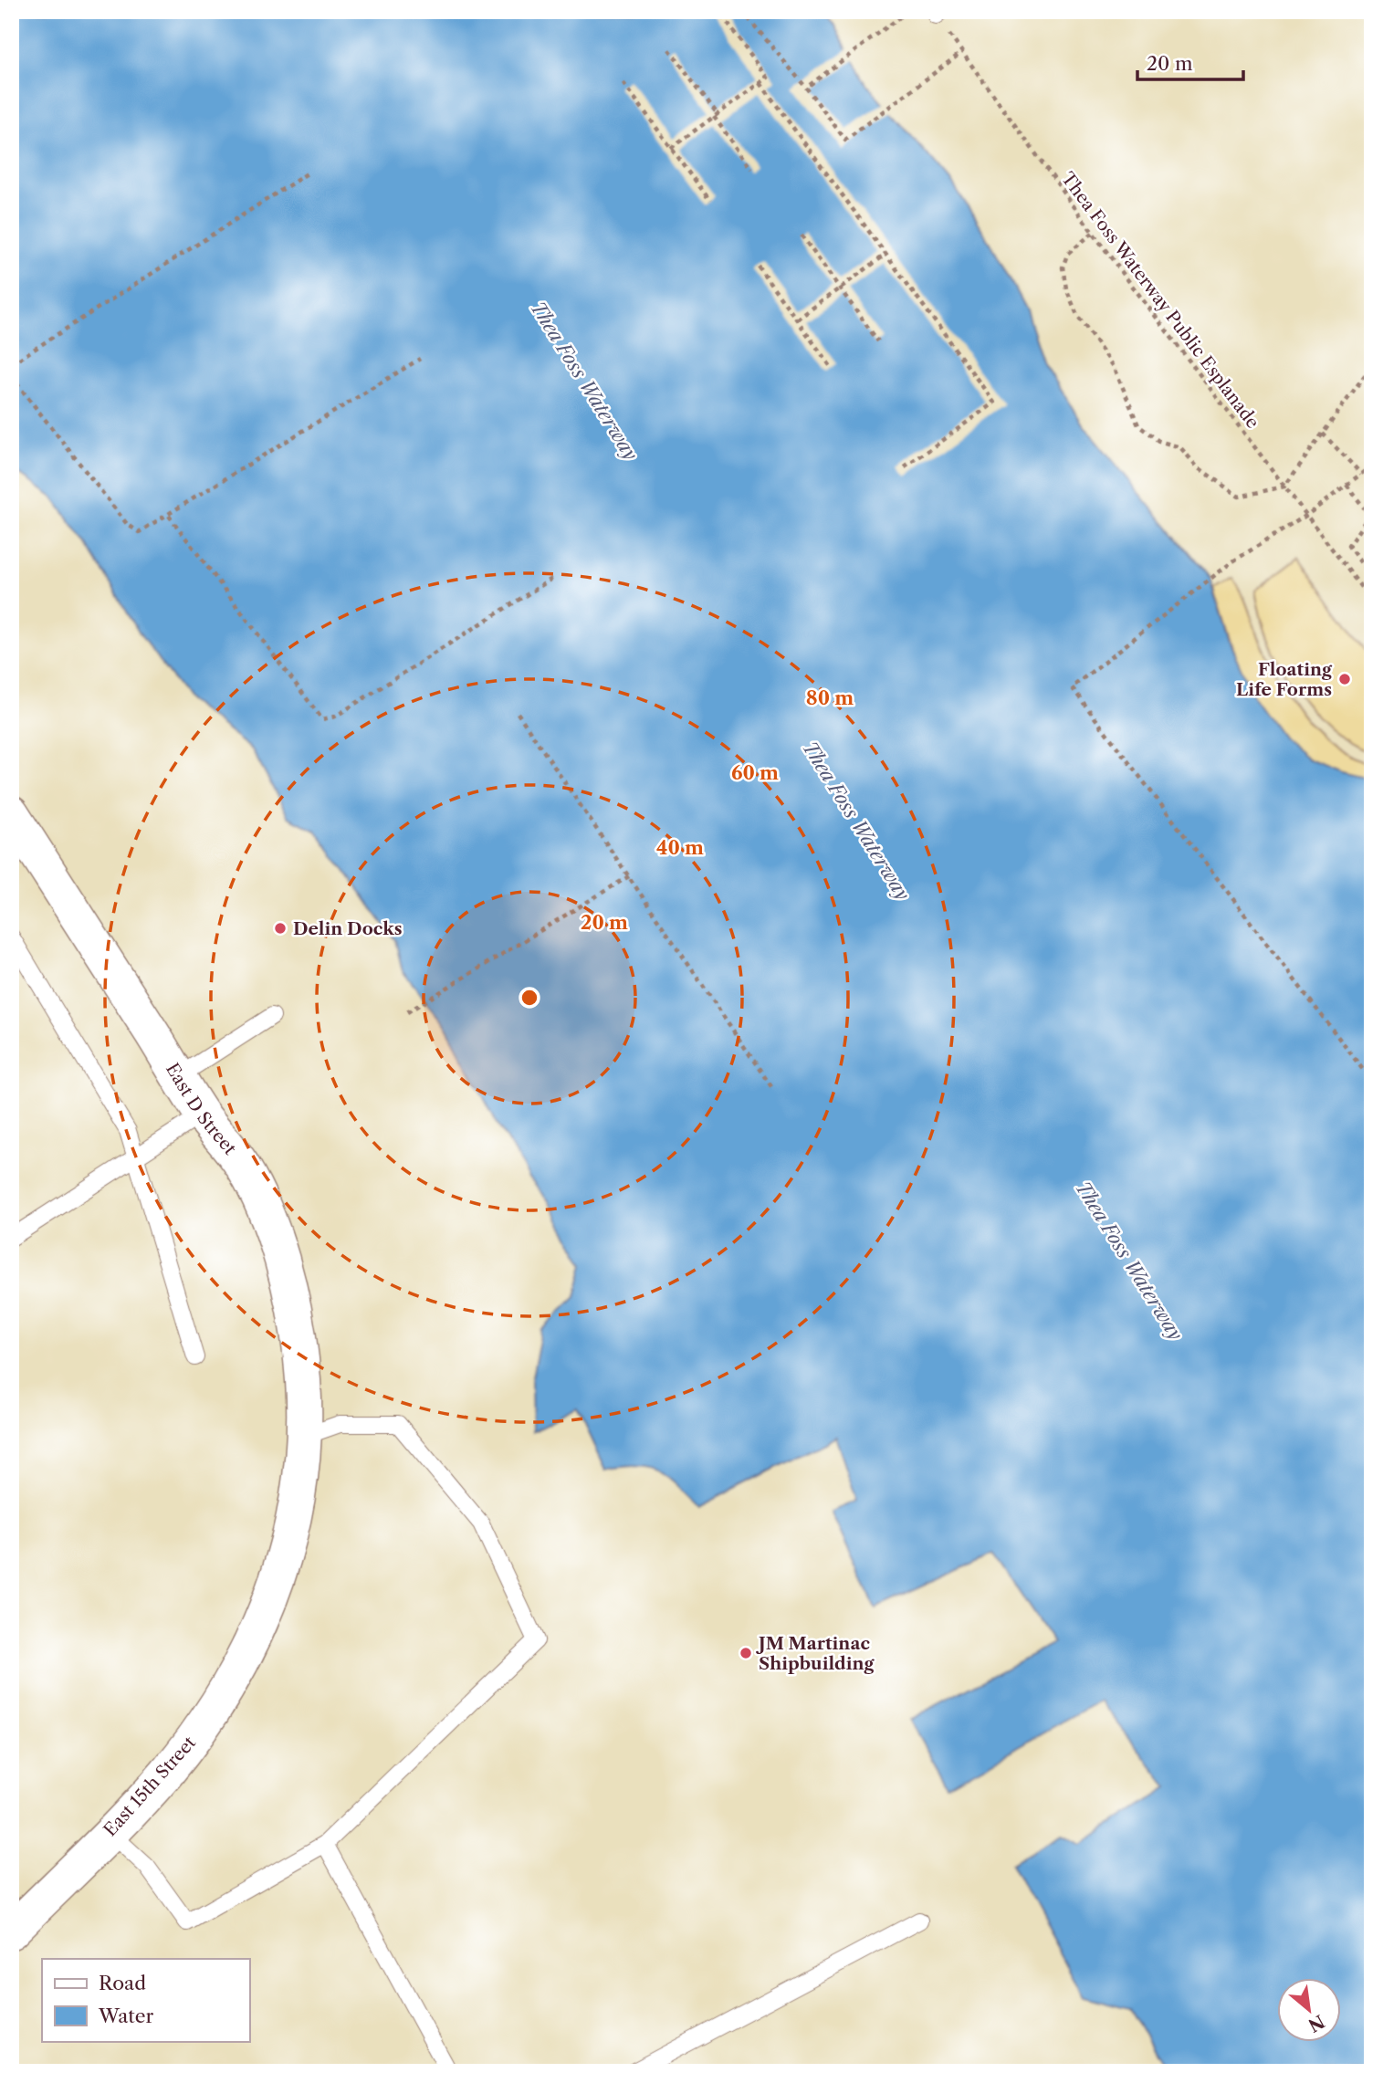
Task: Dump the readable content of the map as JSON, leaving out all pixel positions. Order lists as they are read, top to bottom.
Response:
{
  "streets": {
    "street": ["East D Street", "East 15th Street"],
    "path": ["Thea Foss Waterway Public Esplanade"]
  },
  "crossings": [
    ["East D Street", "East 15th Street"]
  ],
  "water": ["Thea Foss Waterway"],
  "places": ["Floating Life Forms", "Delin Docks", "JM Martinac Shipbuilding"],
  "legend": ["Road", "Water"],
  "scale_bar": "20 m",
  "north": "bottom right",
  "rings": [
    "80 m",
    "60 m",
    "40 m",
    "20 m"
  ]
}
